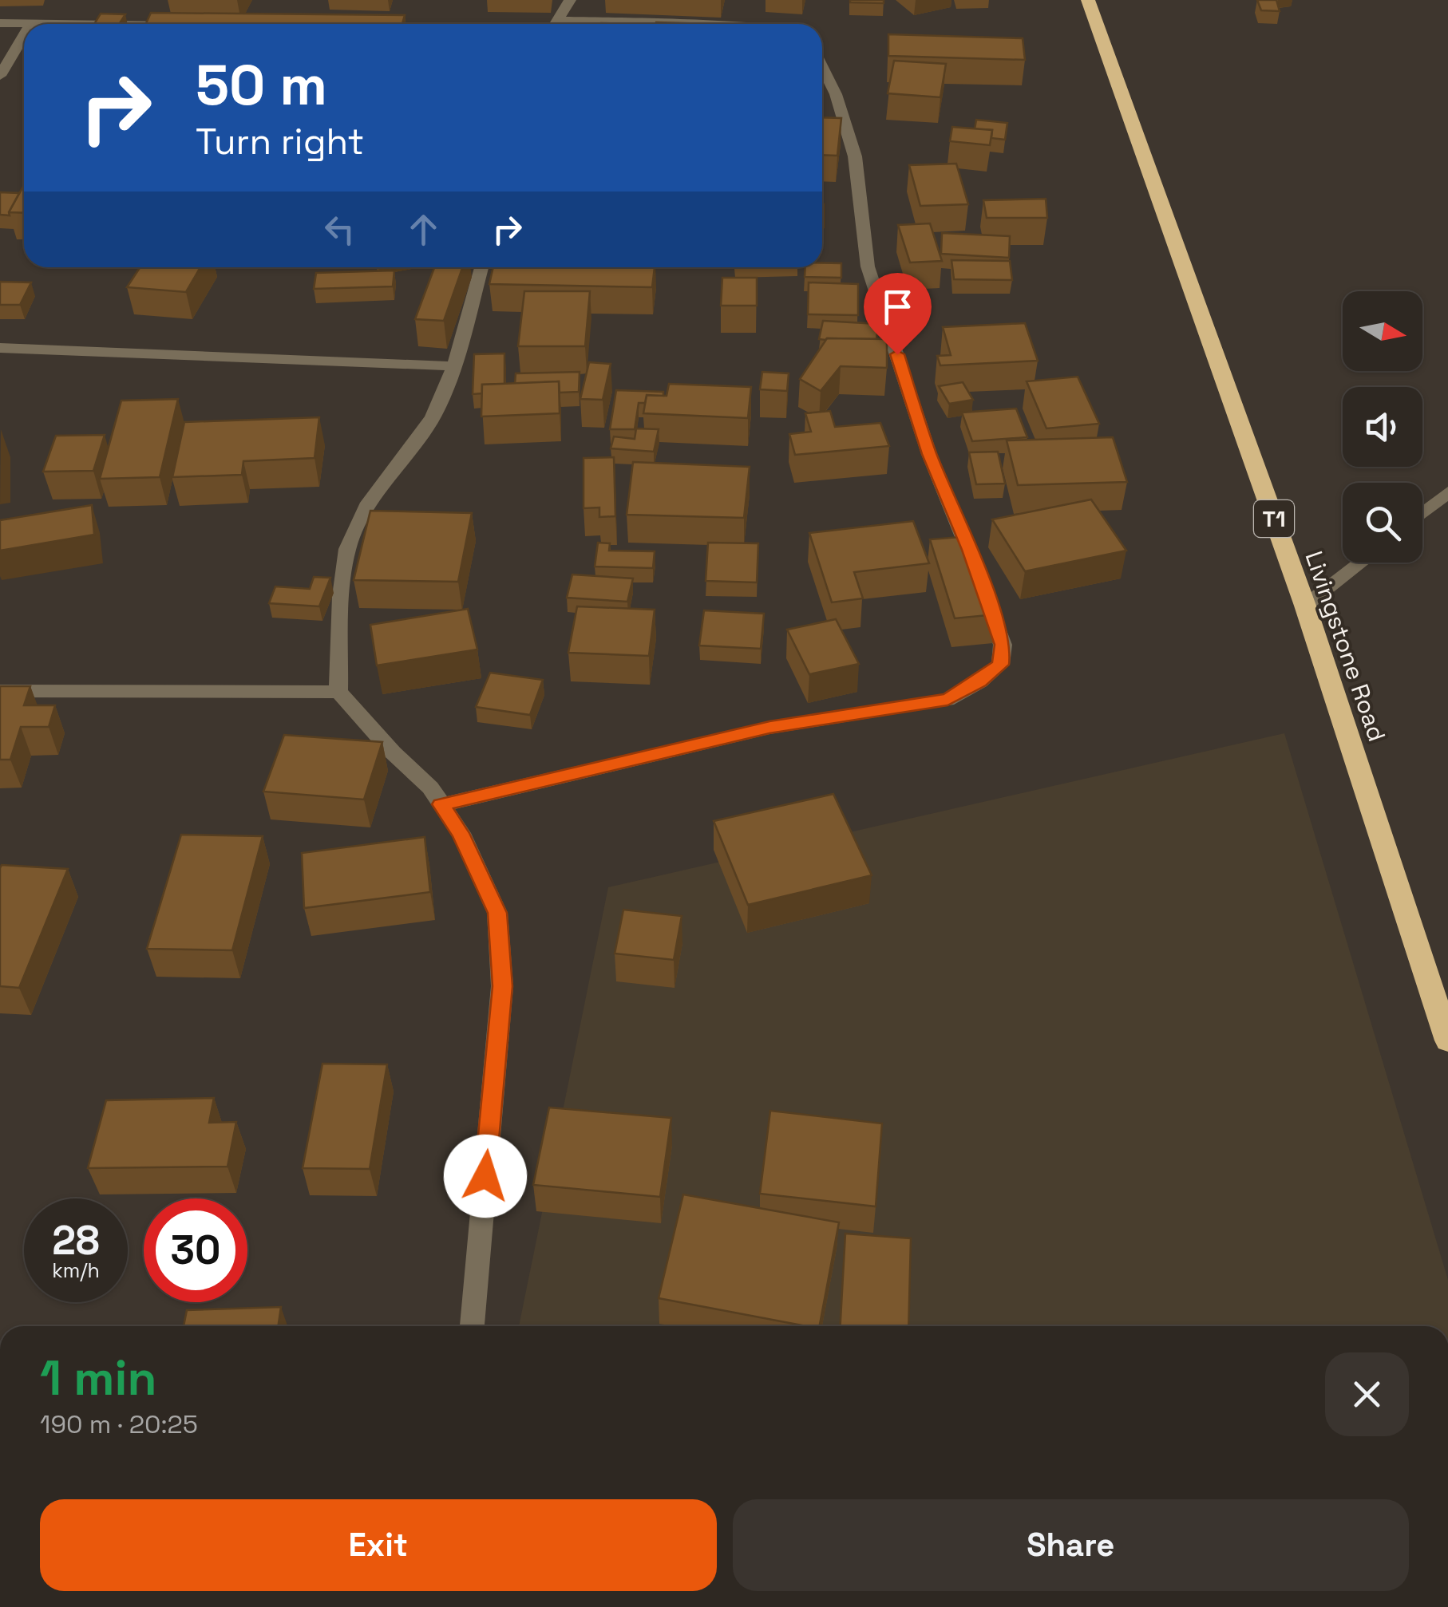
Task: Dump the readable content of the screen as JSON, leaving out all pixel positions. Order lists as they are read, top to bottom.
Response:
{
  "streets": {
    "highway": ["T1", "Livingstone Road"]
  },
  "north": "right",
  "page": {
    "turn": ["50 m", "Turn right"],
    "speed": "28 km/h",
    "limit": "30",
    "heading": ["1 min", "190 m · 20:25"],
    "buttons": ["Exit", "Share"]
  }
}
